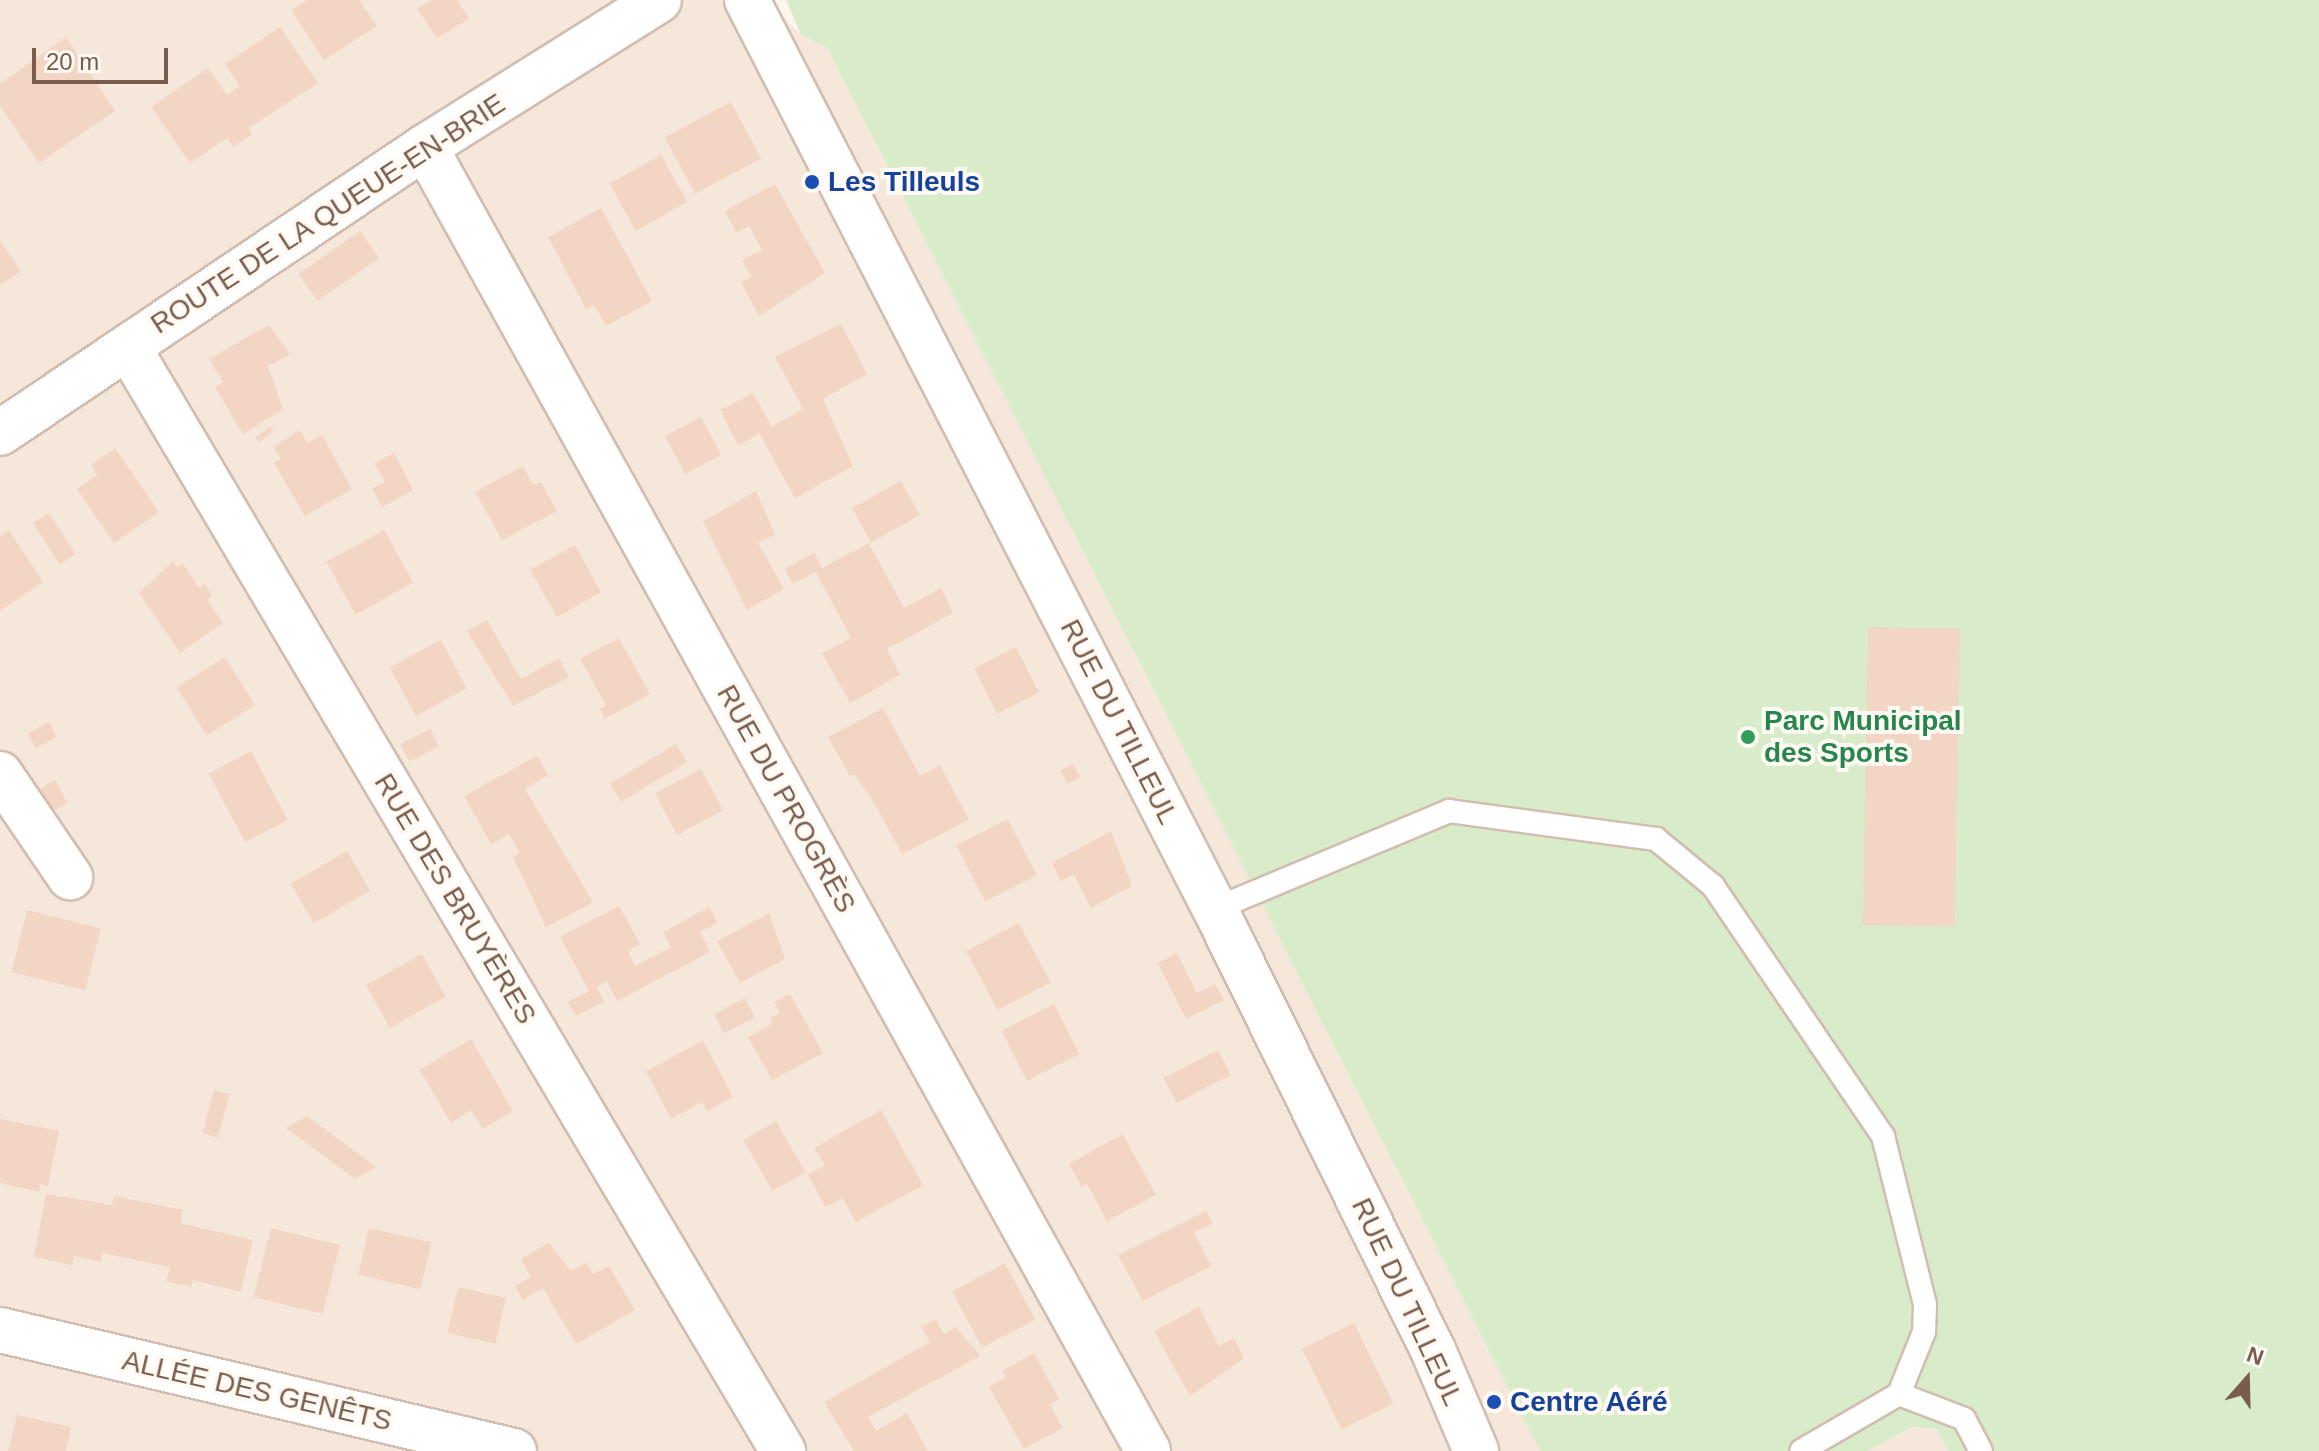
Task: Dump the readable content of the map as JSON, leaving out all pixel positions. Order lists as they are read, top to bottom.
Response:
{
  "streets": {
    "street": [
      "ROUTE DE LA QUEUE-EN-BRIE",
      "RUE DU TILLEUL",
      "RUE DU PROGRÈS",
      "RUE DES BRUYÈRES",
      "ALLÉE DES GENÊTS"
    ]
  },
  "crossings": [
    ["ROUTE DE LA QUEUE-EN-BRIE", "RUE DU PROGRÈS"],
    ["ROUTE DE LA QUEUE-EN-BRIE", "RUE DES BRUYÈRES"]
  ],
  "places": ["Les Tilleuls", "Parc Municipal des Sports", "Centre Aéré"],
  "scale_bar": "20 m",
  "north": "top"
}
